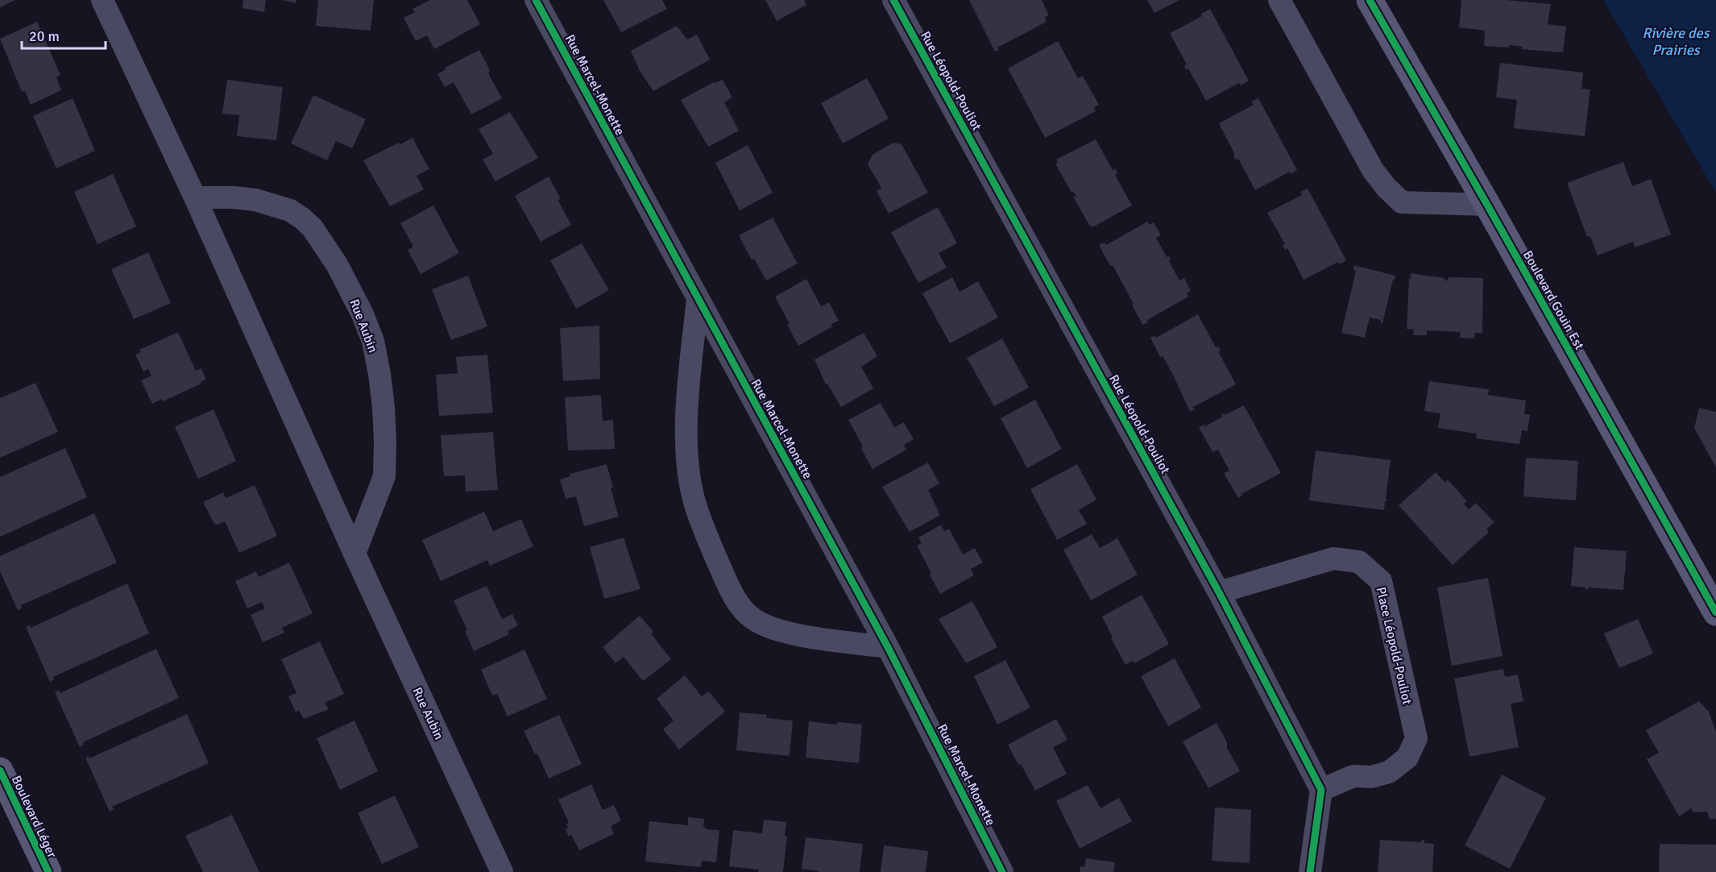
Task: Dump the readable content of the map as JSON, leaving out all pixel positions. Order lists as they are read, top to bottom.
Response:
{
  "streets": {
    "street": [
      "Rue Léopold-Pouliot",
      "Rue Marcel-Monette",
      "Boulevard Gouin Est",
      "Rue Aubin",
      "Place Léopold-Pouliot",
      "Boulevard Léger"
    ]
  },
  "crossings": [
    ["Rue Léopold-Pouliot", "Place Léopold-Pouliot"]
  ],
  "water": ["Rivière des Prairies"],
  "scale_bar": "20 m"
}
